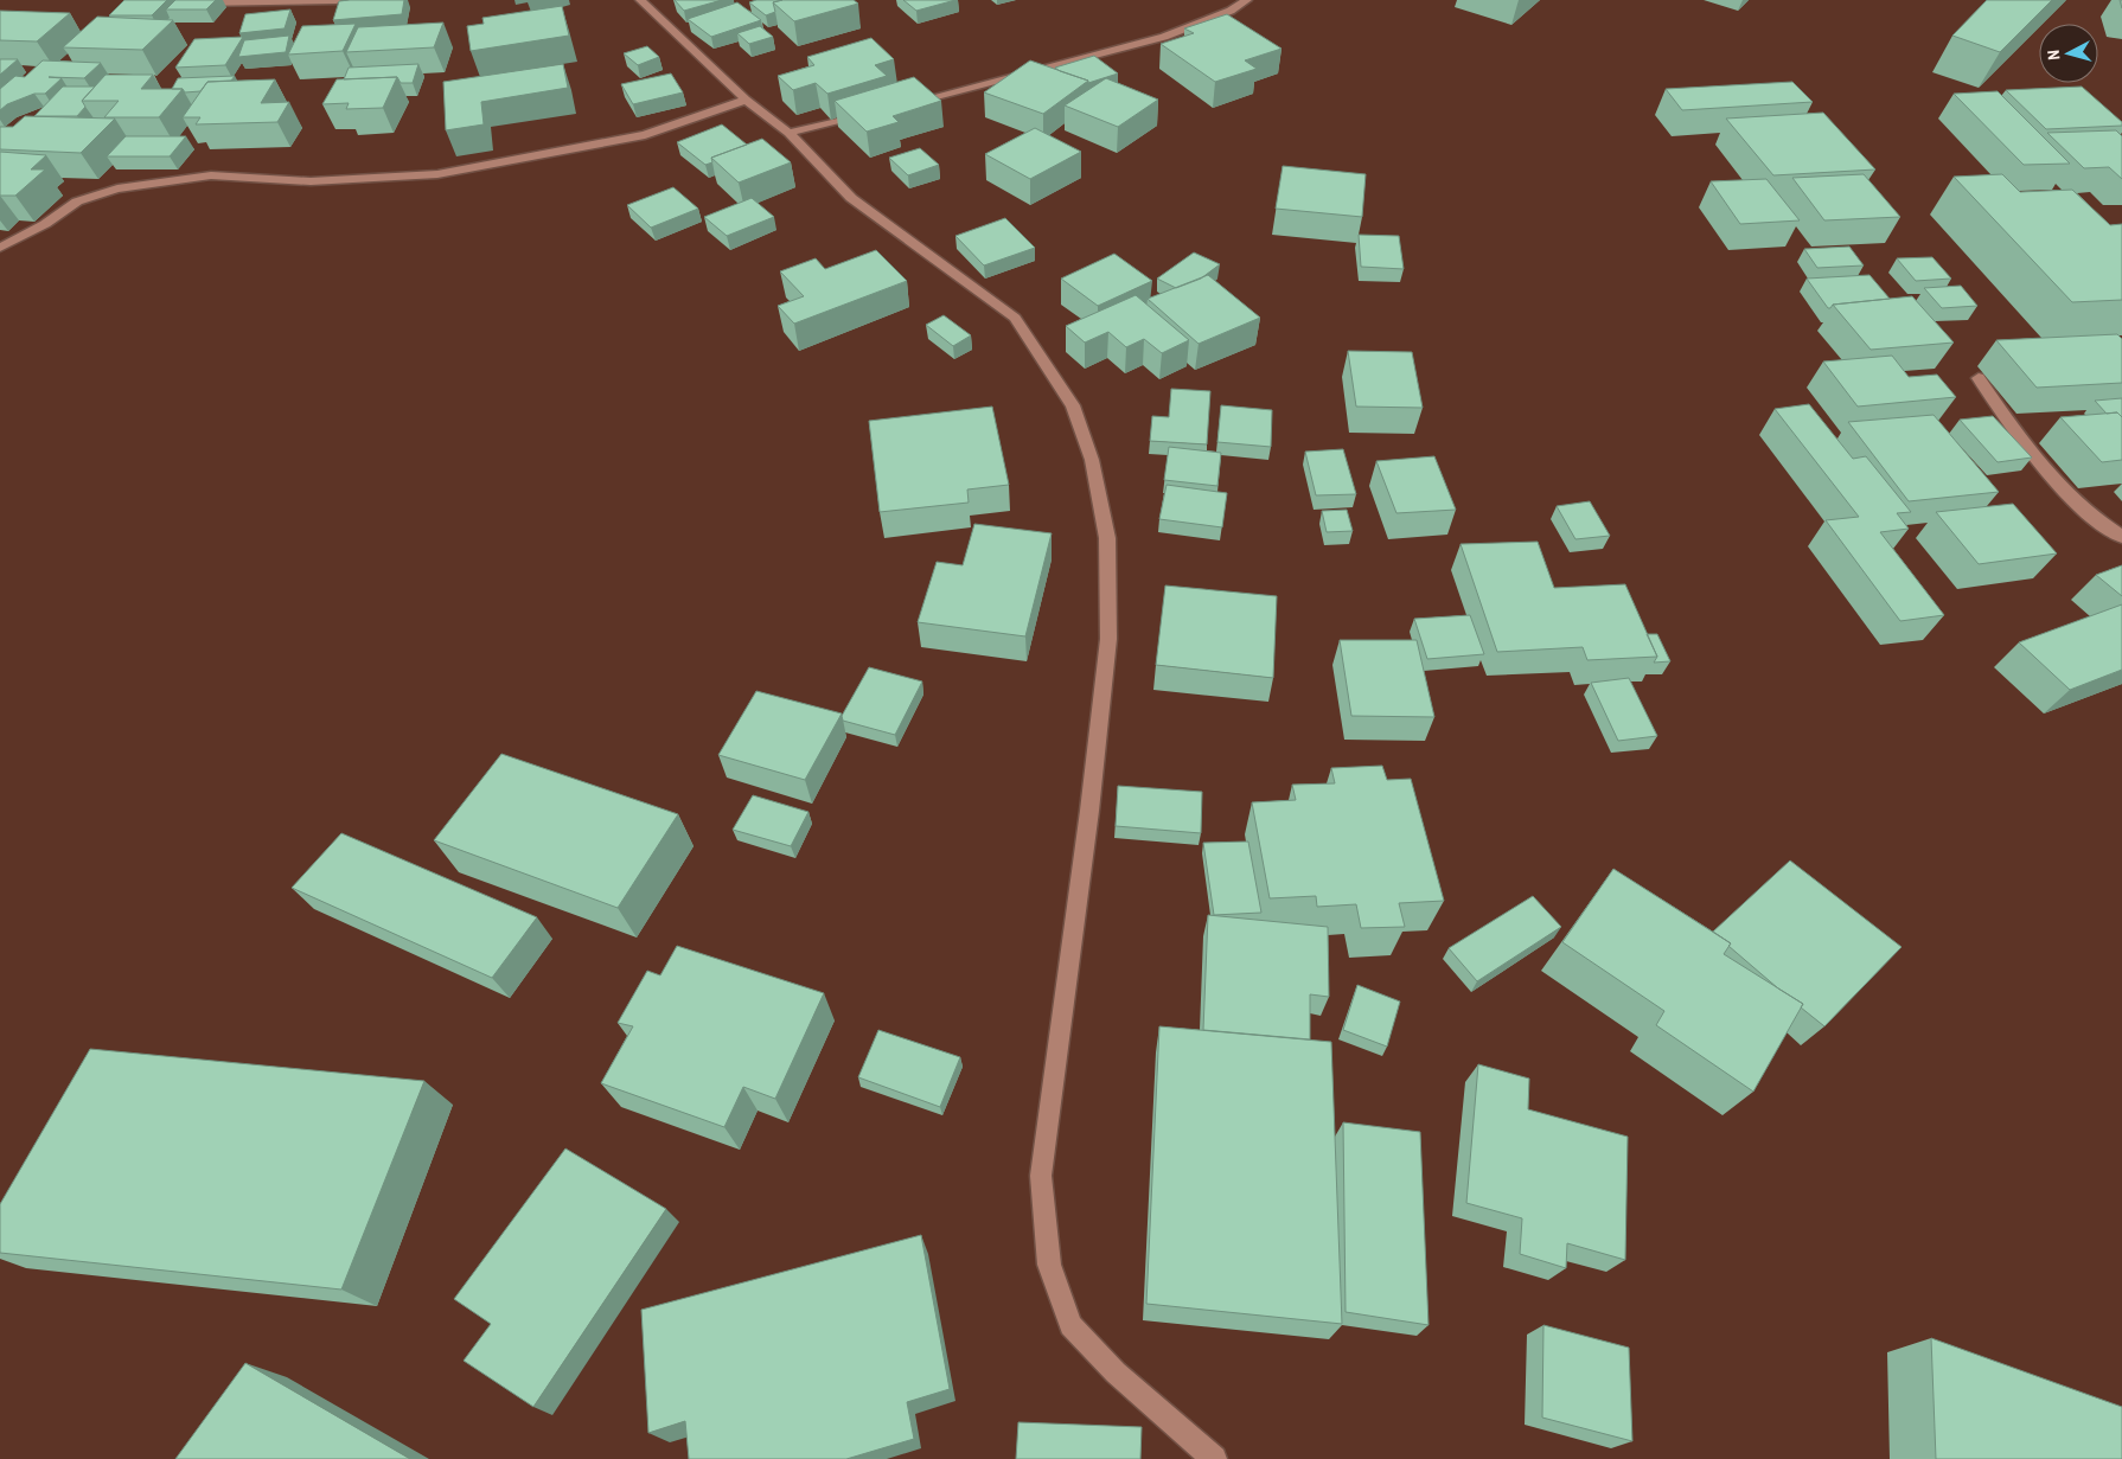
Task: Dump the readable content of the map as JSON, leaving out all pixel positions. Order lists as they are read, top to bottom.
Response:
{
  "north": "left"
}
